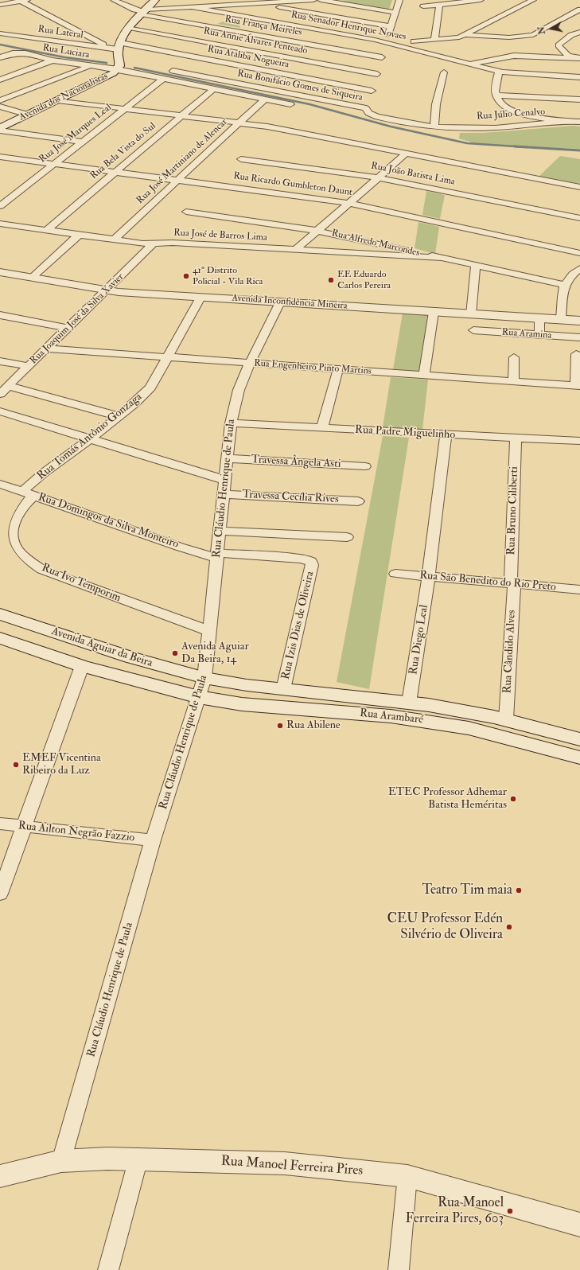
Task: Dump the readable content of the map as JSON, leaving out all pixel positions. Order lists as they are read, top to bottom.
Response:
{
  "streets": {
    "main road": ["Avenida dos Nacionalistas", "Avenida Aguiar da Beira", "Rua Arambaré"],
    "street": [
      "Rua França Meireles",
      "Rua Senador Henrique Novaes",
      "Rua Lateral",
      "Rua Annie Álvares Penteado",
      "Rua Luciara",
      "Rua Ataliba Nogueira",
      "Rua Bonifácio Gomes de Siqueira",
      "Rua Júlio Cenalvo",
      "Rua José Marques Leal",
      "Rua Bela Vista do Sul",
      "Rua José Martiniano de Alencar",
      "Rua João Batista Lima",
      "Rua Ricardo Gumbleton Daunt",
      "Rua José de Barros Lima",
      "Rua Alfredo Marcondes",
      "Avenida Inconfidência Mineira",
      "Rua Joaquim José da Silva Xavier",
      "Rua Aramina",
      "Rua Engenheiro Pinto Martins",
      "Rua Padre Miguelinho",
      "Rua Tomás Antônio Gonzaga",
      "Travessa Ângela Asti",
      "Rua Cláudio Henrique de Paula",
      "Travessa Cecília Rives",
      "Rua Bruno Ciliberti",
      "Rua Domingos da Silva Monteiro",
      "Rua São Benedito do Rio Preto",
      "Rua Ivo Temporim",
      "Rua Izis Dias de Oliveira",
      "Rua Diego Leal",
      "Rua Cândido Alves",
      "Rua Ailton Negrão Fazzio",
      "Rua Manoel Ferreira Pires"
    ]
  },
  "crossings": [
    ["Rua França Meireles", "Rua Annie Álvares Penteado"],
    ["Rua França Meireles", "Rua Ataliba Nogueira"],
    ["Rua França Meireles", "Rua Bonifácio Gomes de Siqueira"],
    ["Rua Senador Henrique Novaes", "Rua Bonifácio Gomes de Siqueira"],
    ["Rua Lateral", "Rua Ataliba Nogueira"],
    ["Rua Annie Álvares Penteado", "Rua Ataliba Nogueira"],
    ["Rua Annie Álvares Penteado", "Rua Bonifácio Gomes de Siqueira"],
    ["Rua Luciara", "Avenida dos Nacionalistas"],
    ["Rua Luciara", "Rua José Marques Leal"],
    ["Rua Luciara", "Rua Bela Vista do Sul"],
    ["Rua Luciara", "Rua José Martiniano de Alencar"],
    ["Rua Ataliba Nogueira", "Rua Bonifácio Gomes de Siqueira"],
    ["Rua Bonifácio Gomes de Siqueira", "Rua Júlio Cenalvo"],
    ["Rua José Marques Leal", "Rua Ricardo Gumbleton Daunt"],
    ["Rua Bela Vista do Sul", "Rua Ricardo Gumbleton Daunt"],
    ["Rua Bela Vista do Sul", "Rua José de Barros Lima"],
    ["Rua José Martiniano de Alencar", "Rua Ricardo Gumbleton Daunt"],
    ["Rua José Martiniano de Alencar", "Rua José de Barros Lima"],
    ["Rua José de Barros Lima", "Rua Alfredo Marcondes"],
    ["Rua José de Barros Lima", "Rua Joaquim José da Silva Xavier"],
    ["Avenida Inconfidência Mineira", "Rua Joaquim José da Silva Xavier"],
    ["Avenida Inconfidência Mineira", "Rua Tomás Antônio Gonzaga"],
    ["Avenida Inconfidência Mineira", "Rua Cláudio Henrique de Paula"],
    ["Rua Joaquim José da Silva Xavier", "Rua Engenheiro Pinto Martins"],
    ["Rua Engenheiro Pinto Martins", "Rua Tomás Antônio Gonzaga"],
    ["Rua Engenheiro Pinto Martins", "Rua Cláudio Henrique de Paula"],
    ["Rua Padre Miguelinho", "Rua Cláudio Henrique de Paula"],
    ["Rua Padre Miguelinho", "Rua Bruno Ciliberti"],
    ["Rua Padre Miguelinho", "Rua Diego Leal"],
    ["Rua Tomás Antônio Gonzaga", "Rua Domingos da Silva Monteiro"],
    ["Rua Tomás Antônio Gonzaga", "Rua Ivo Temporim"],
    ["Travessa Ângela Asti", "Rua Cláudio Henrique de Paula"],
    ["Rua Cláudio Henrique de Paula", "Travessa Cecília Rives"],
    ["Rua Cláudio Henrique de Paula", "Rua Domingos da Silva Monteiro"],
    ["Rua Cláudio Henrique de Paula", "Rua Ivo Temporim"],
    ["Rua Cláudio Henrique de Paula", "Rua Izis Dias de Oliveira"],
    ["Rua Cláudio Henrique de Paula", "Avenida Aguiar da Beira"],
    ["Rua Cláudio Henrique de Paula", "Rua Arambaré"],
    ["Rua Cláudio Henrique de Paula", "Rua Ailton Negrão Fazzio"],
    ["Rua Cláudio Henrique de Paula", "Rua Manoel Ferreira Pires"],
    ["Rua Bruno Ciliberti", "Rua São Benedito do Rio Preto"],
    ["Rua Bruno Ciliberti", "Rua Cândido Alves"],
    ["Rua Domingos da Silva Monteiro", "Rua Ivo Temporim"],
    ["Rua Domingos da Silva Monteiro", "Rua Izis Dias de Oliveira"],
    ["Rua São Benedito do Rio Preto", "Rua Diego Leal"],
    ["Rua São Benedito do Rio Preto", "Rua Cândido Alves"],
    ["Rua Izis Dias de Oliveira", "Rua Arambaré"],
    ["Rua Diego Leal", "Rua Arambaré"],
    ["Avenida Aguiar da Beira", "Rua Arambaré"],
    ["Rua Cândido Alves", "Rua Arambaré"]
  ],
  "places": [
    "41º Distrito Policial - Vila Rica",
    "EE Eduardo Carlos Pereira",
    "Avenida Aguiar Da Beira, 14",
    "Rua Abilene",
    "EMEF Vicentina Ribeiro da Luz",
    "ETEC Professor Adhemar Batista Heméritas",
    "Teatro Tim maia",
    "CEU Professor Edén Silvério de Oliveira",
    "Rua Manoel Ferreira Pires, 603"
  ],
  "north": "left"
}
